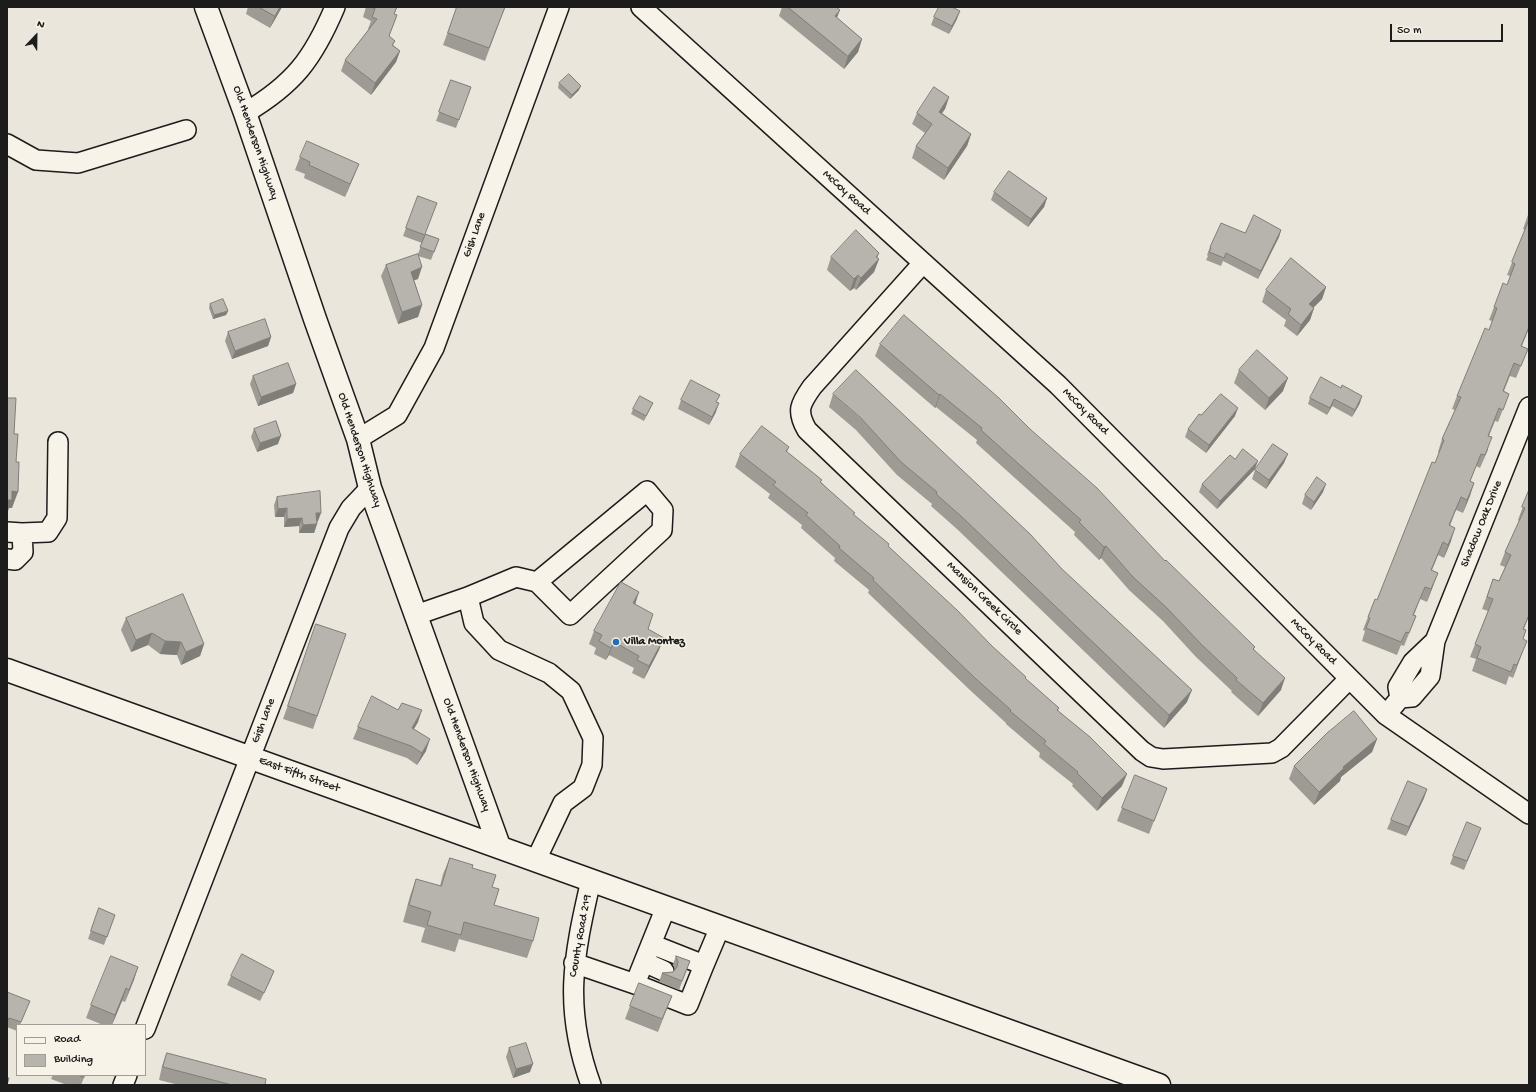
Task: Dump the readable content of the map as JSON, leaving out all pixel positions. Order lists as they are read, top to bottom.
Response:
{
  "streets": {
    "main road": ["Old Henderson Highway", "East Fifth Street"],
    "street": [
      "McCoy Road",
      "Gish Lane",
      "Shadow Oak Drive",
      "Mansion Creek Circle",
      "County Road 219"
    ]
  },
  "crossings": [
    ["Old Henderson Highway", "Gish Lane"],
    ["Old Henderson Highway", "East Fifth Street"],
    ["McCoy Road", "Shadow Oak Drive"],
    ["McCoy Road", "Mansion Creek Circle"],
    ["Gish Lane", "East Fifth Street"],
    ["East Fifth Street", "County Road 219"]
  ],
  "places": ["Villa Montez"],
  "legend": ["Road", "Building"],
  "scale_bar": "50 m",
  "north": "top"
}
